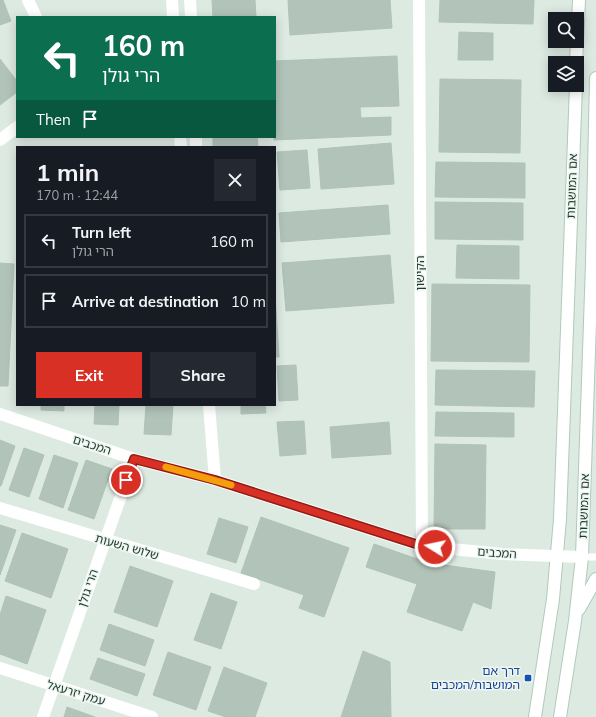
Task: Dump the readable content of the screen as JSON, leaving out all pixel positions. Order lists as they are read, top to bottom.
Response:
{
  "streets": {
    "street": [
      "אם המושבות",
      "הקישון",
      "המכבים",
      "שלוש השעות",
      "הרי גולן",
      "עמק יזרעאל"
    ]
  },
  "crossings": [
    ["אם המושבות", "המכבים"],
    ["הקישון", "המכבים"],
    ["המכבים", "הרי גולן"],
    ["שלוש השעות", "הרי גולן"],
    ["הרי גולן", "עמק יזרעאל"]
  ],
  "places": {
    "transit": ["דרך אם המושבות/המכבים"]
  },
  "page": {
    "turn": ["160 m", "הרי גולן"],
    "then": "Then",
    "heading": ["1 min", "170 m · 12:44"],
    "list": [
      {
        "name": "Turn left",
        "note": "הרי גולן",
        "value": "160 m"
      },
      {
        "name": "Arrive at destination",
        "value": "10 m"
      }
    ],
    "buttons": ["Exit", "Share"]
  }
}
